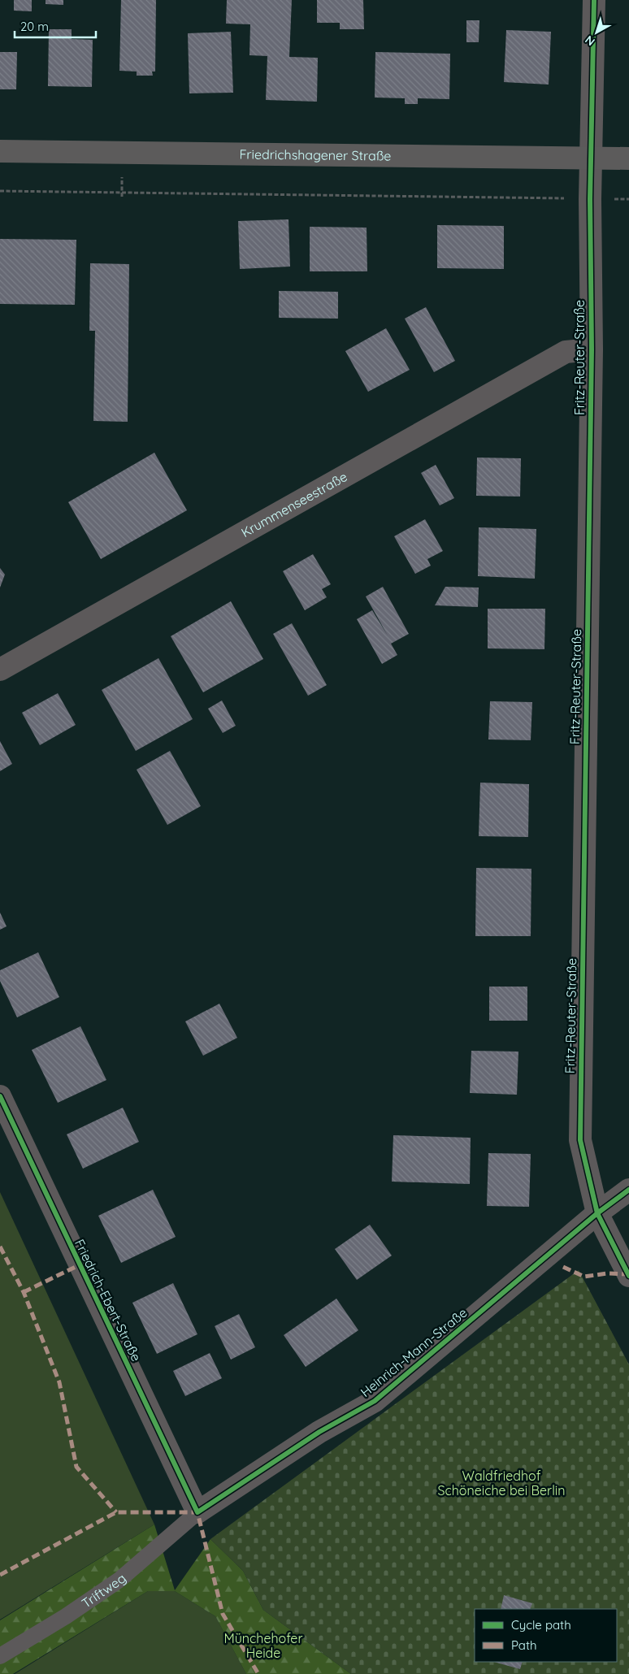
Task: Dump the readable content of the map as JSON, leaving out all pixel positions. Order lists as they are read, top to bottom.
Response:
{
  "streets": {
    "main road": ["Friedrichshagener Straße"],
    "street": [
      "Fritz-Reuter-Straße",
      "Krummenseestraße",
      "Friedrich-Ebert-Straße",
      "Heinrich-Mann-Straße"
    ],
    "lane": ["Triftweg"]
  },
  "crossings": [
    ["Friedrichshagener Straße", "Fritz-Reuter-Straße"],
    ["Fritz-Reuter-Straße", "Krummenseestraße"],
    ["Fritz-Reuter-Straße", "Heinrich-Mann-Straße"],
    ["Friedrich-Ebert-Straße", "Heinrich-Mann-Straße"],
    ["Friedrich-Ebert-Straße", "Triftweg"],
    ["Heinrich-Mann-Straße", "Triftweg"]
  ],
  "parks": ["Waldfriedhof Schöneiche bei Berlin", "Münchehofer Heide"],
  "legend": ["Cycle path", "Path"],
  "scale_bar": "20 m",
  "north": "bottom left"
}
